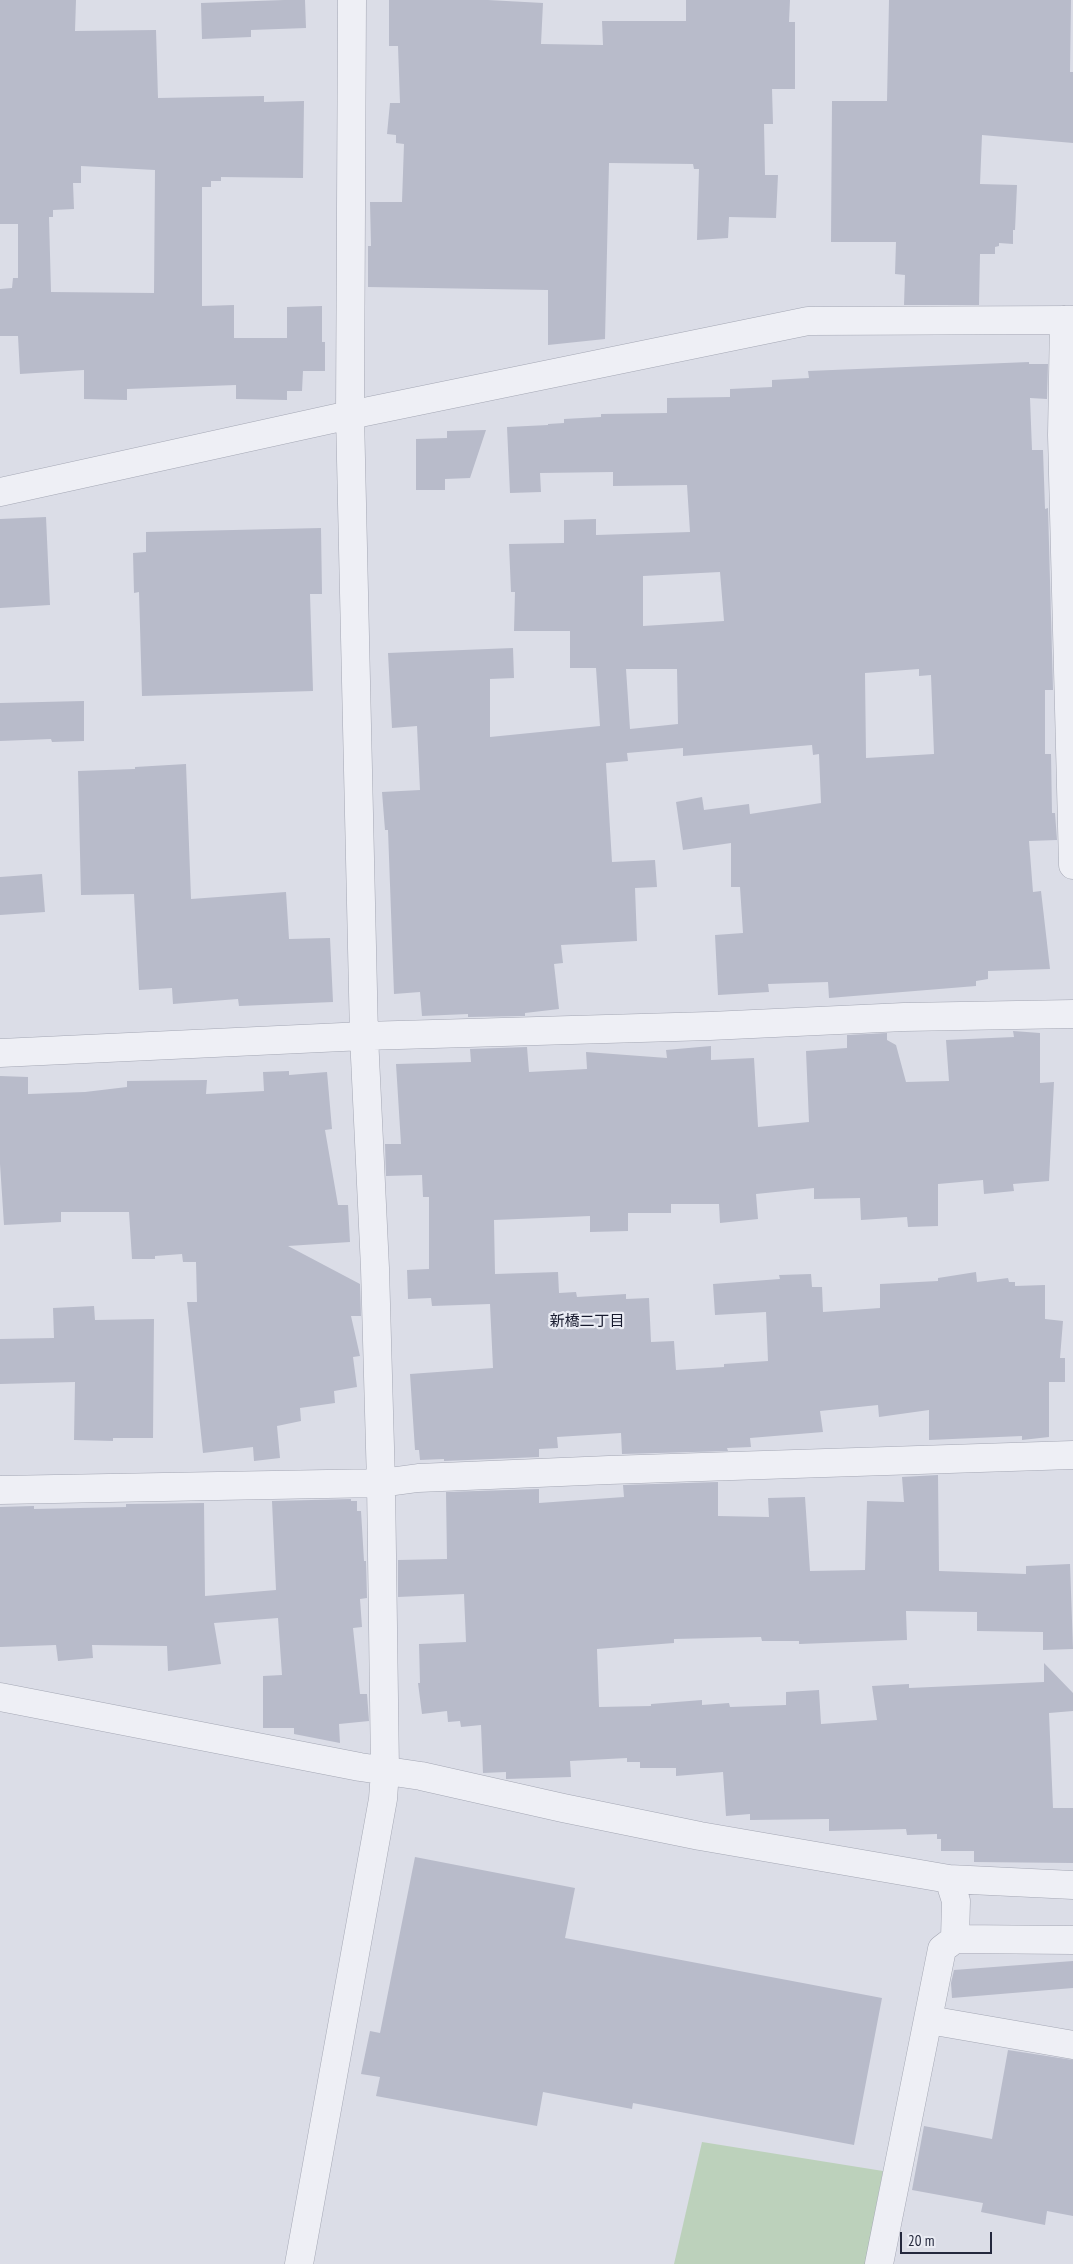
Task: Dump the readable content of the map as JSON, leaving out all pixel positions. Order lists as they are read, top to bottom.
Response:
{
  "districts": ["新橋二丁目"],
  "scale_bar": "20 m"
}
